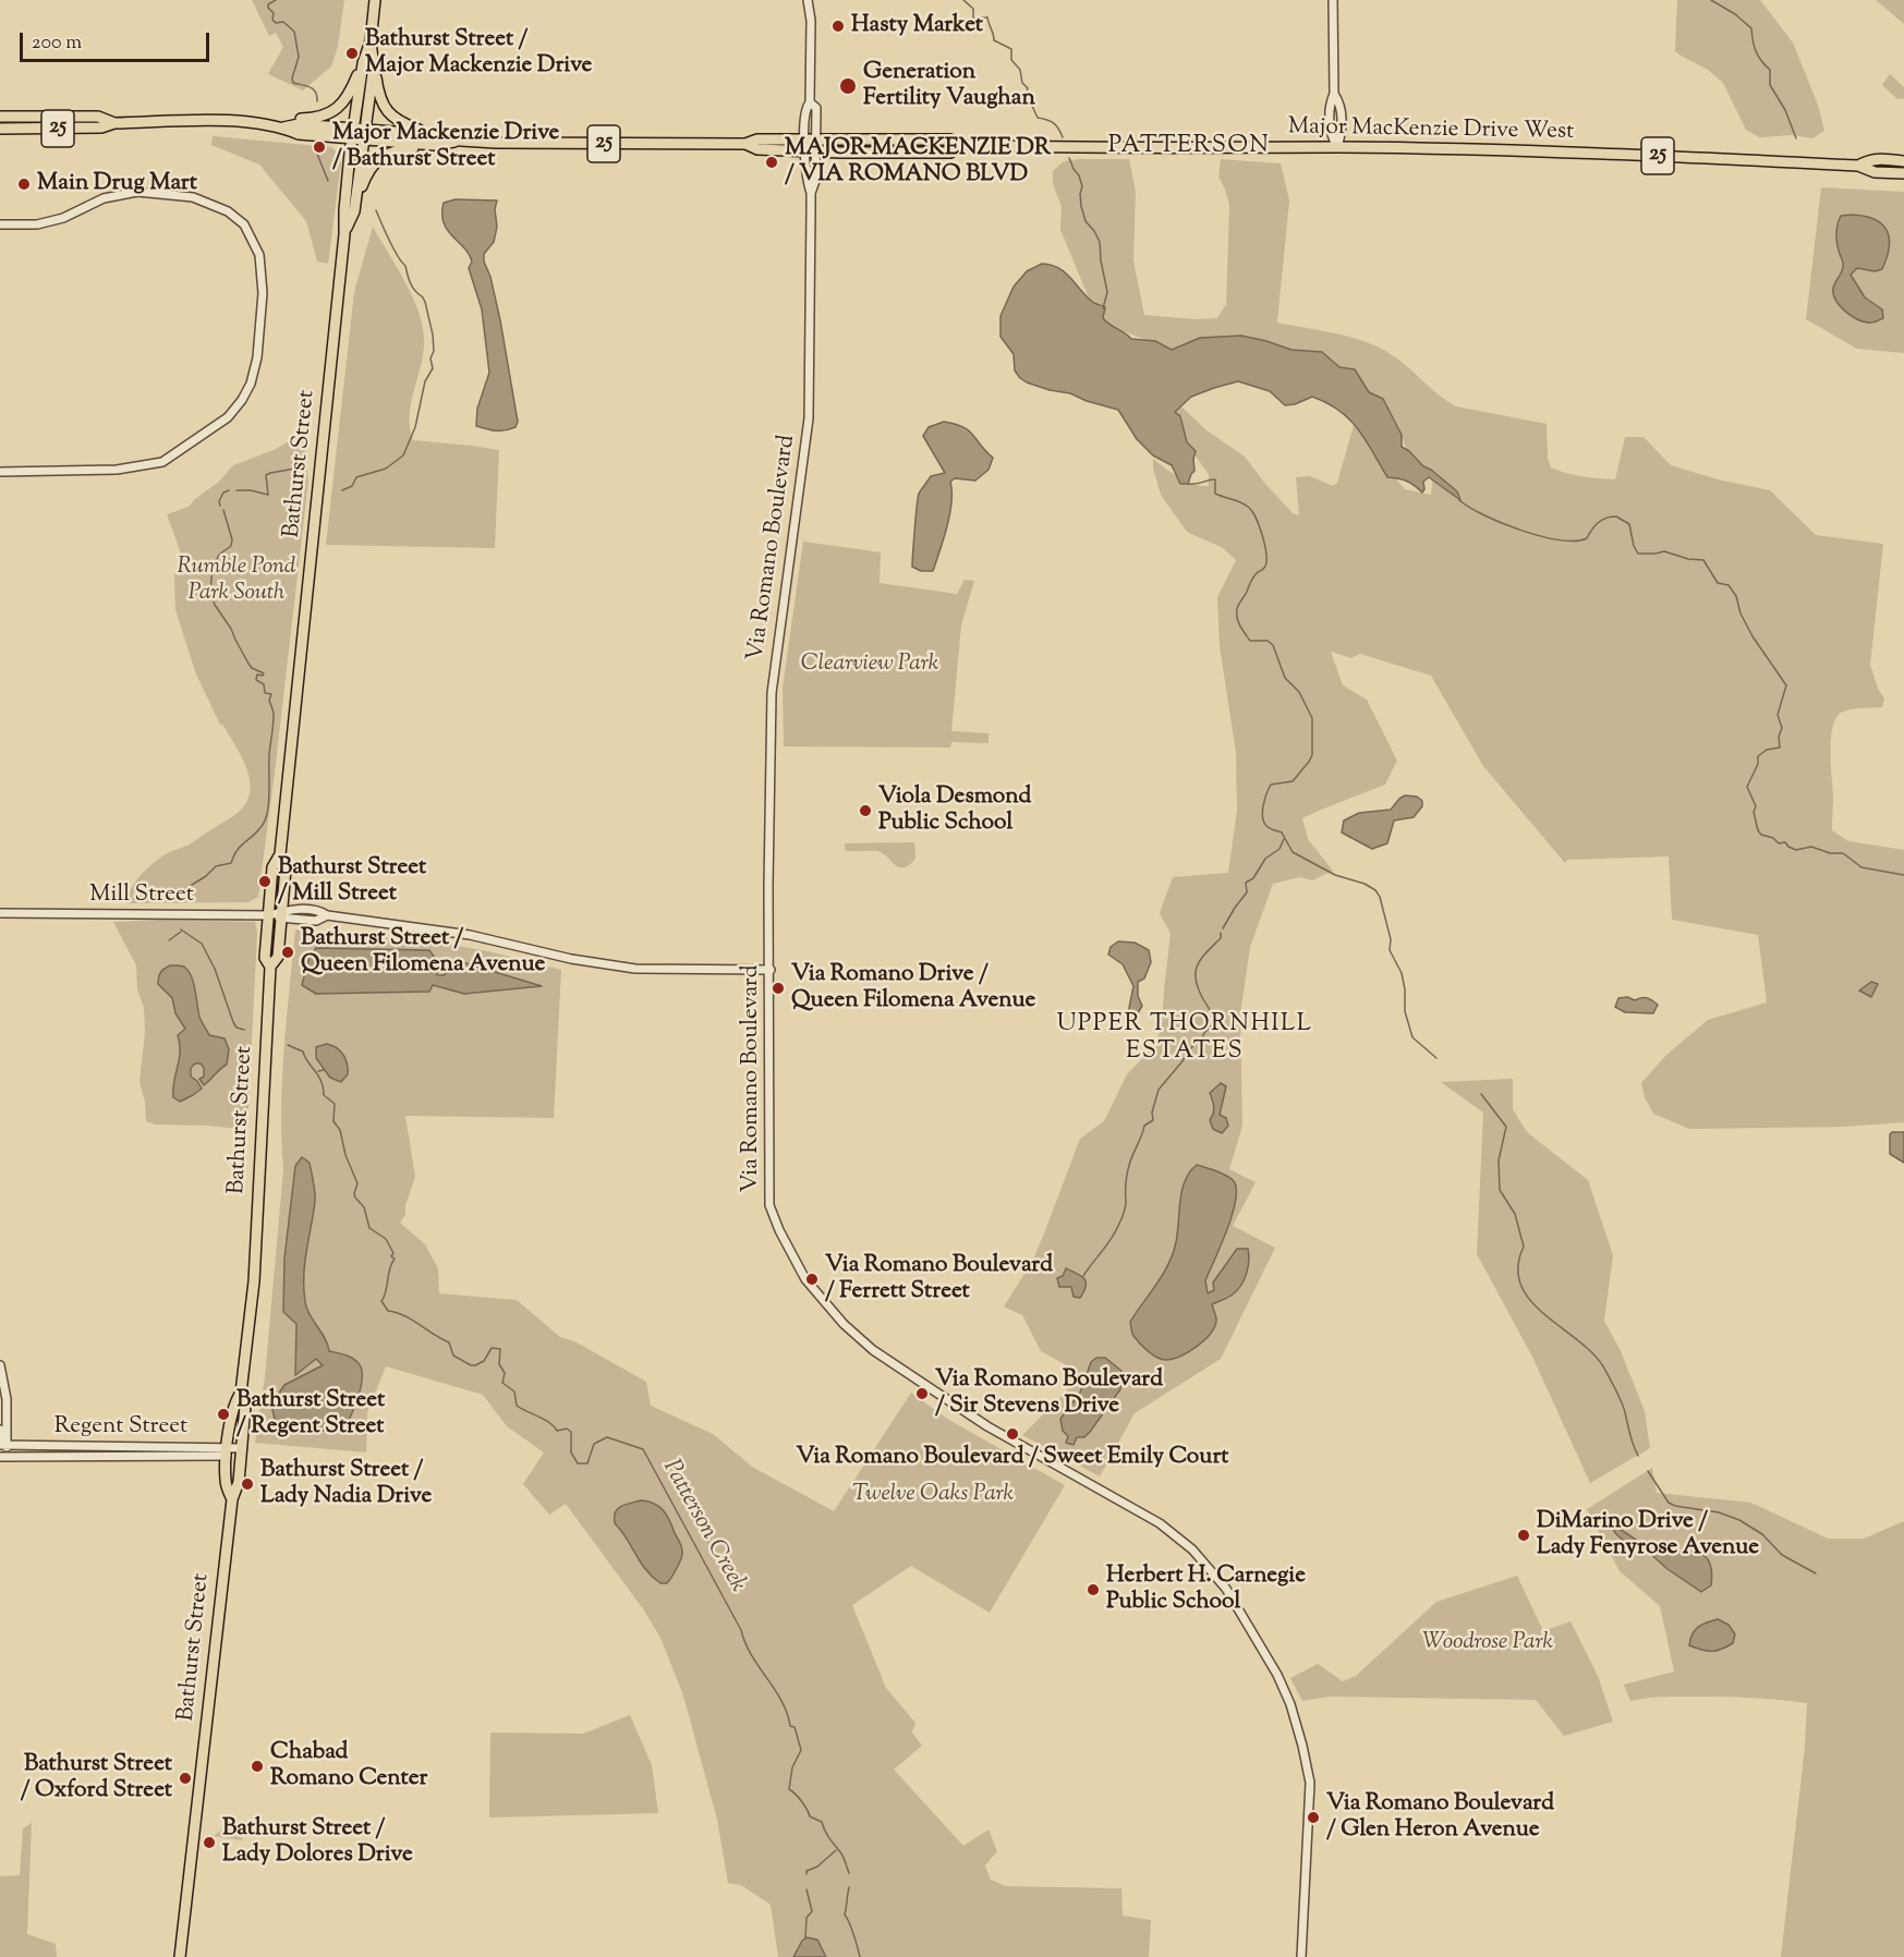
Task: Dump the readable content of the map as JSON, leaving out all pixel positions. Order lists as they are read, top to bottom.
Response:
{
  "streets": {
    "main road": ["25", "Major MacKenzie Drive West", "Bathurst Street"],
    "street": ["Via Romano Boulevard", "Mill Street", "Regent Street"]
  },
  "crossings": [
    ["Major MacKenzie Drive West", "Bathurst Street"],
    ["Major MacKenzie Drive West", "Via Romano Boulevard"],
    ["Bathurst Street", "Mill Street"],
    ["Bathurst Street", "Regent Street"],
    ["Via Romano Boulevard", "Mill Street"]
  ],
  "districts": ["PATTERSON", "UPPER THORNHILL ESTATES"],
  "water": ["Patterson Creek"],
  "parks": [
    "Rumble Pond Park South",
    "Clearview Park",
    "Twelve Oaks Park",
    "Woodrose Park"
  ],
  "places": [
    "Hasty Market",
    "Bathurst Street / Major Mackenzie Drive",
    "Generation Fertility Vaughan",
    "Major Mackenzie Drive / Bathurst Street",
    "MAJOR MACKENZIE DR / VIA ROMANO BLVD",
    "Main Drug Mart",
    "Viola Desmond Public School",
    "Bathurst Street / Mill Street",
    "Bathurst Street / Queen Filomena Avenue",
    "Via Romano Drive / Queen Filomena Avenue",
    "Via Romano Boulevard / Ferrett Street",
    "Via Romano Boulevard / Sir Stevens Drive",
    "Bathurst Street / Regent Street",
    "Via Romano Boulevard / Sweet Emily Court",
    "Bathurst Street / Lady Nadia Drive",
    "DiMarino Drive / Lady Fenyrose Avenue",
    "Herbert H. Carnegie Public School",
    "Chabad Romano Center",
    "Bathurst Street / Oxford Street",
    "Via Romano Boulevard / Glen Heron Avenue",
    "Bathurst Street / Lady Dolores Drive"
  ],
  "scale_bar": "200 m"
}
